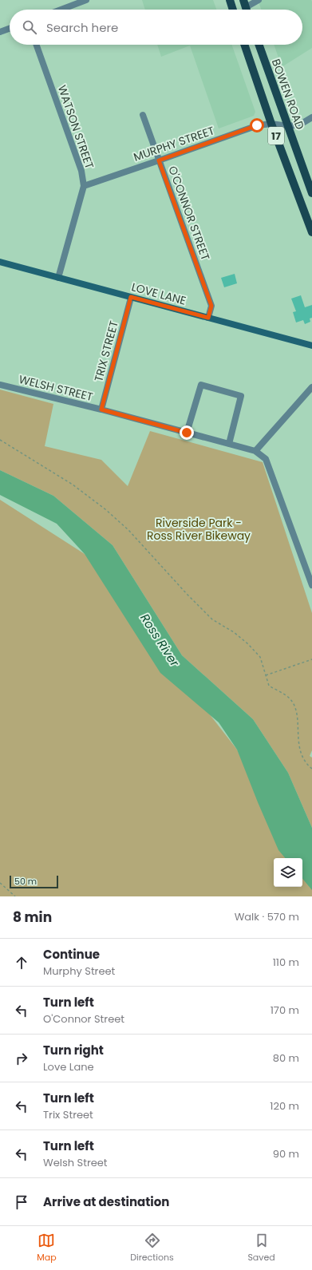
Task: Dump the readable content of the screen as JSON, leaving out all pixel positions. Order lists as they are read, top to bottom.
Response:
{
  "streets": {
    "main road": ["BOWEN ROAD", "17"],
    "street": [
      "WATSON STREET",
      "MURPHY STREET",
      "O'CONNOR STREET",
      "LOVE LANE",
      "TRIX STREET",
      "WELSH STREET"
    ]
  },
  "crossings": [
    ["BOWEN ROAD", "MURPHY STREET"],
    ["WATSON STREET", "MURPHY STREET"],
    ["WATSON STREET", "LOVE LANE"],
    ["17", "MURPHY STREET"],
    ["MURPHY STREET", "O'CONNOR STREET"],
    ["O'CONNOR STREET", "LOVE LANE"],
    ["LOVE LANE", "TRIX STREET"],
    ["TRIX STREET", "WELSH STREET"]
  ],
  "water": ["Ross River"],
  "parks": ["Riverside Park - Ross River Bikeway"],
  "scale_bar": "50 m",
  "page": {
    "search": "Search here",
    "scale": "50 m",
    "heading": ["8 min", "Walk · 570 m"],
    "list": [
      ["Continue", "Murphy Street", "110 m"],
      ["Turn left", "O'Connor Street", "170 m"],
      ["Turn right", "Love Lane", "80 m"],
      ["Turn left", "Trix Street", "120 m"],
      ["Turn left", "Welsh Street", "90 m"],
      "Arrive at destination"
    ],
    "nav": ["Map", "Directions", "Saved"]
  }
}
